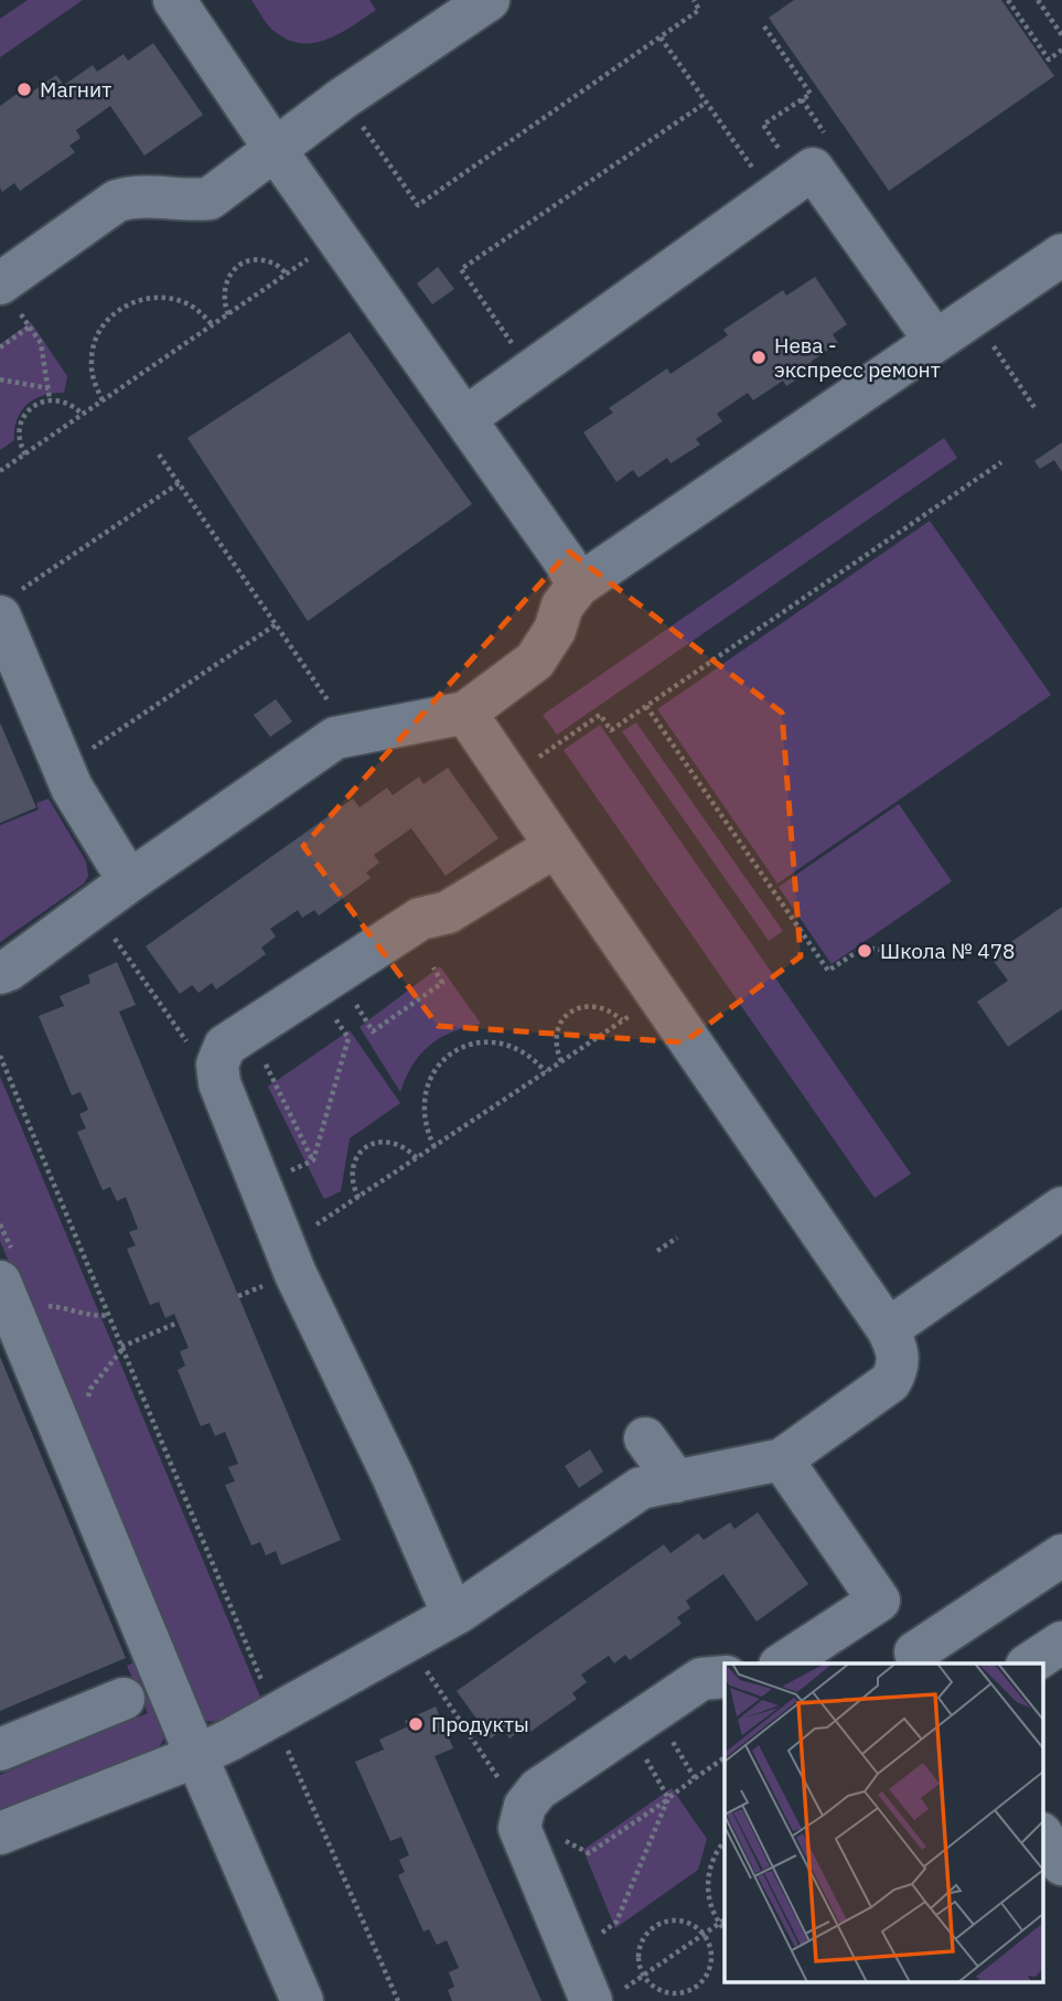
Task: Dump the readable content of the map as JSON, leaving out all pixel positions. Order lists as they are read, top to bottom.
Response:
{
  "places": [
    "Магнит",
    "Нева - экспресс ремонт",
    "Школа № 478",
    "Продукты"
  ]
}
